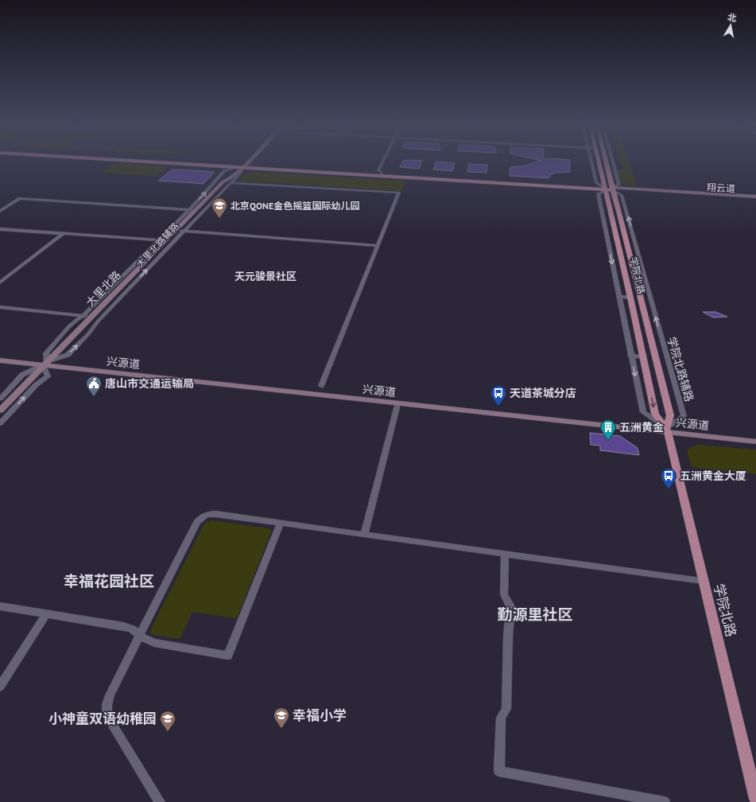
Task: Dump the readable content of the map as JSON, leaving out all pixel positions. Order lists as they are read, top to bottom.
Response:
{
  "streets": {
    "main road": [
      "翔云道",
      "学院北路",
      "大里北路",
      "兴源道"
    ],
    "street": ["大里北路辅路", "学院北路辅路"]
  },
  "crossings": [
    ["翔云道", "大里北路辅路"],
    ["翔云道", "学院北路"],
    ["翔云道", "大里北路"],
    ["翔云道", "学院北路辅路"],
    ["大里北路辅路", "大里北路"],
    ["大里北路辅路", "兴源道"],
    ["学院北路", "兴源道"],
    ["学院北路", "学院北路辅路"],
    ["大里北路", "兴源道"],
    ["兴源道", "学院北路辅路"]
  ],
  "districts": ["天元骏景社区", "幸福花园社区", "勤源里社区"],
  "places": {
    "school or university": ["北京QONE金色摇篮国际幼儿园", "幸福小学", "小神童双语幼稚园"],
    "public building": ["唐山市交通运输局"],
    "bus stop": ["天道茶城分店", "五洲黄金大厦"],
    "building": ["五洲黄金"]
  },
  "north": "top"
}
